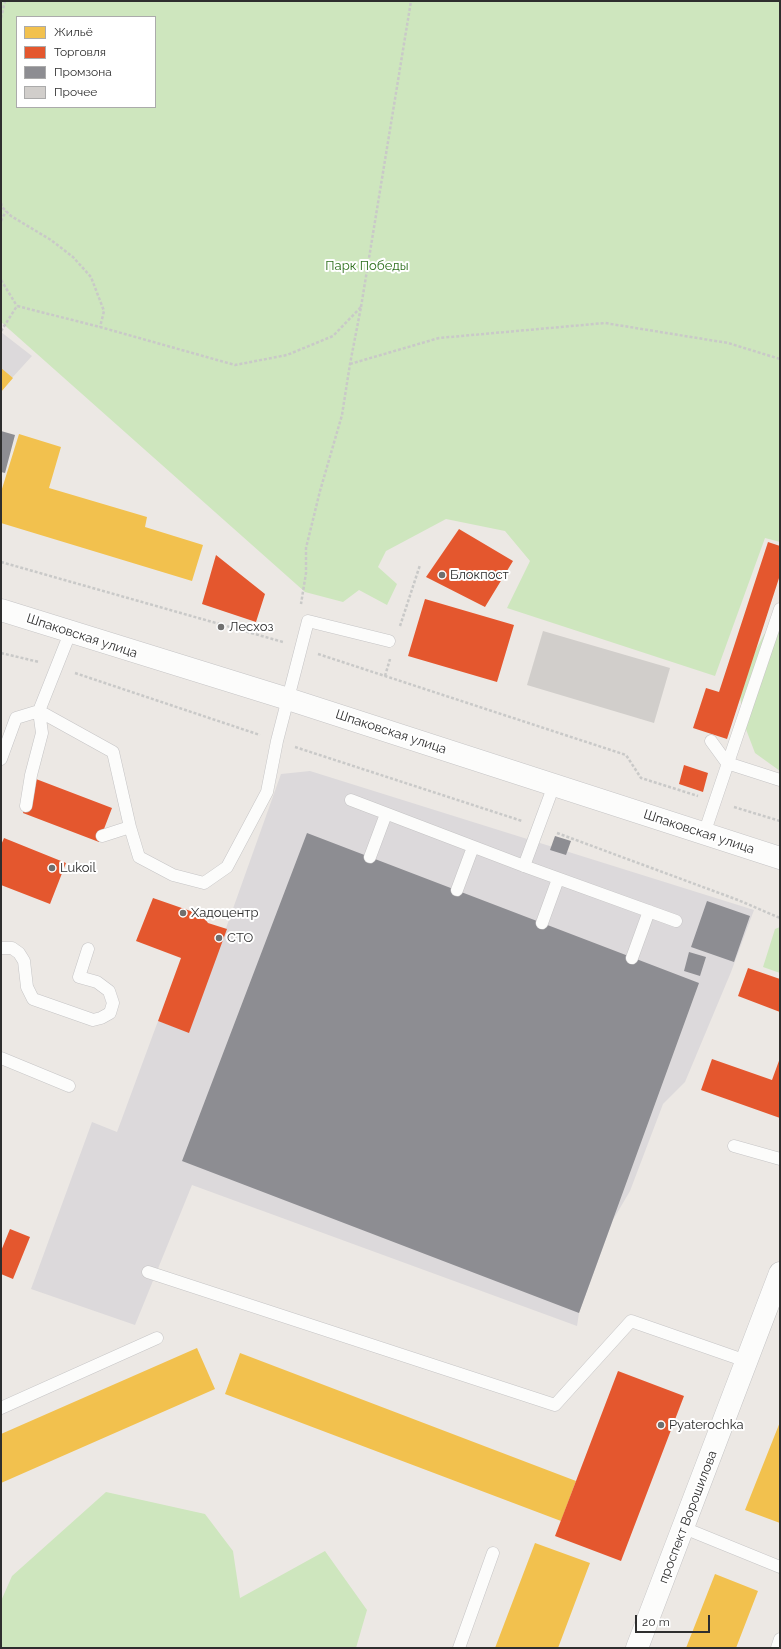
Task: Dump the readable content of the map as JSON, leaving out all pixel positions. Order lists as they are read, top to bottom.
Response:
{
  "streets": {
    "main road": ["Шпаковская улица", "проспект Ворошилова"]
  },
  "parks": ["Парк Победы"],
  "places": [
    "Блокпост",
    "Лесхоз",
    "Lukoil",
    "Хадоцентр",
    "СТО",
    "Pyaterochka"
  ],
  "legend": [
    "Жильё",
    "Торговля",
    "Промзона",
    "Прочее"
  ],
  "scale_bar": "20 m"
}
